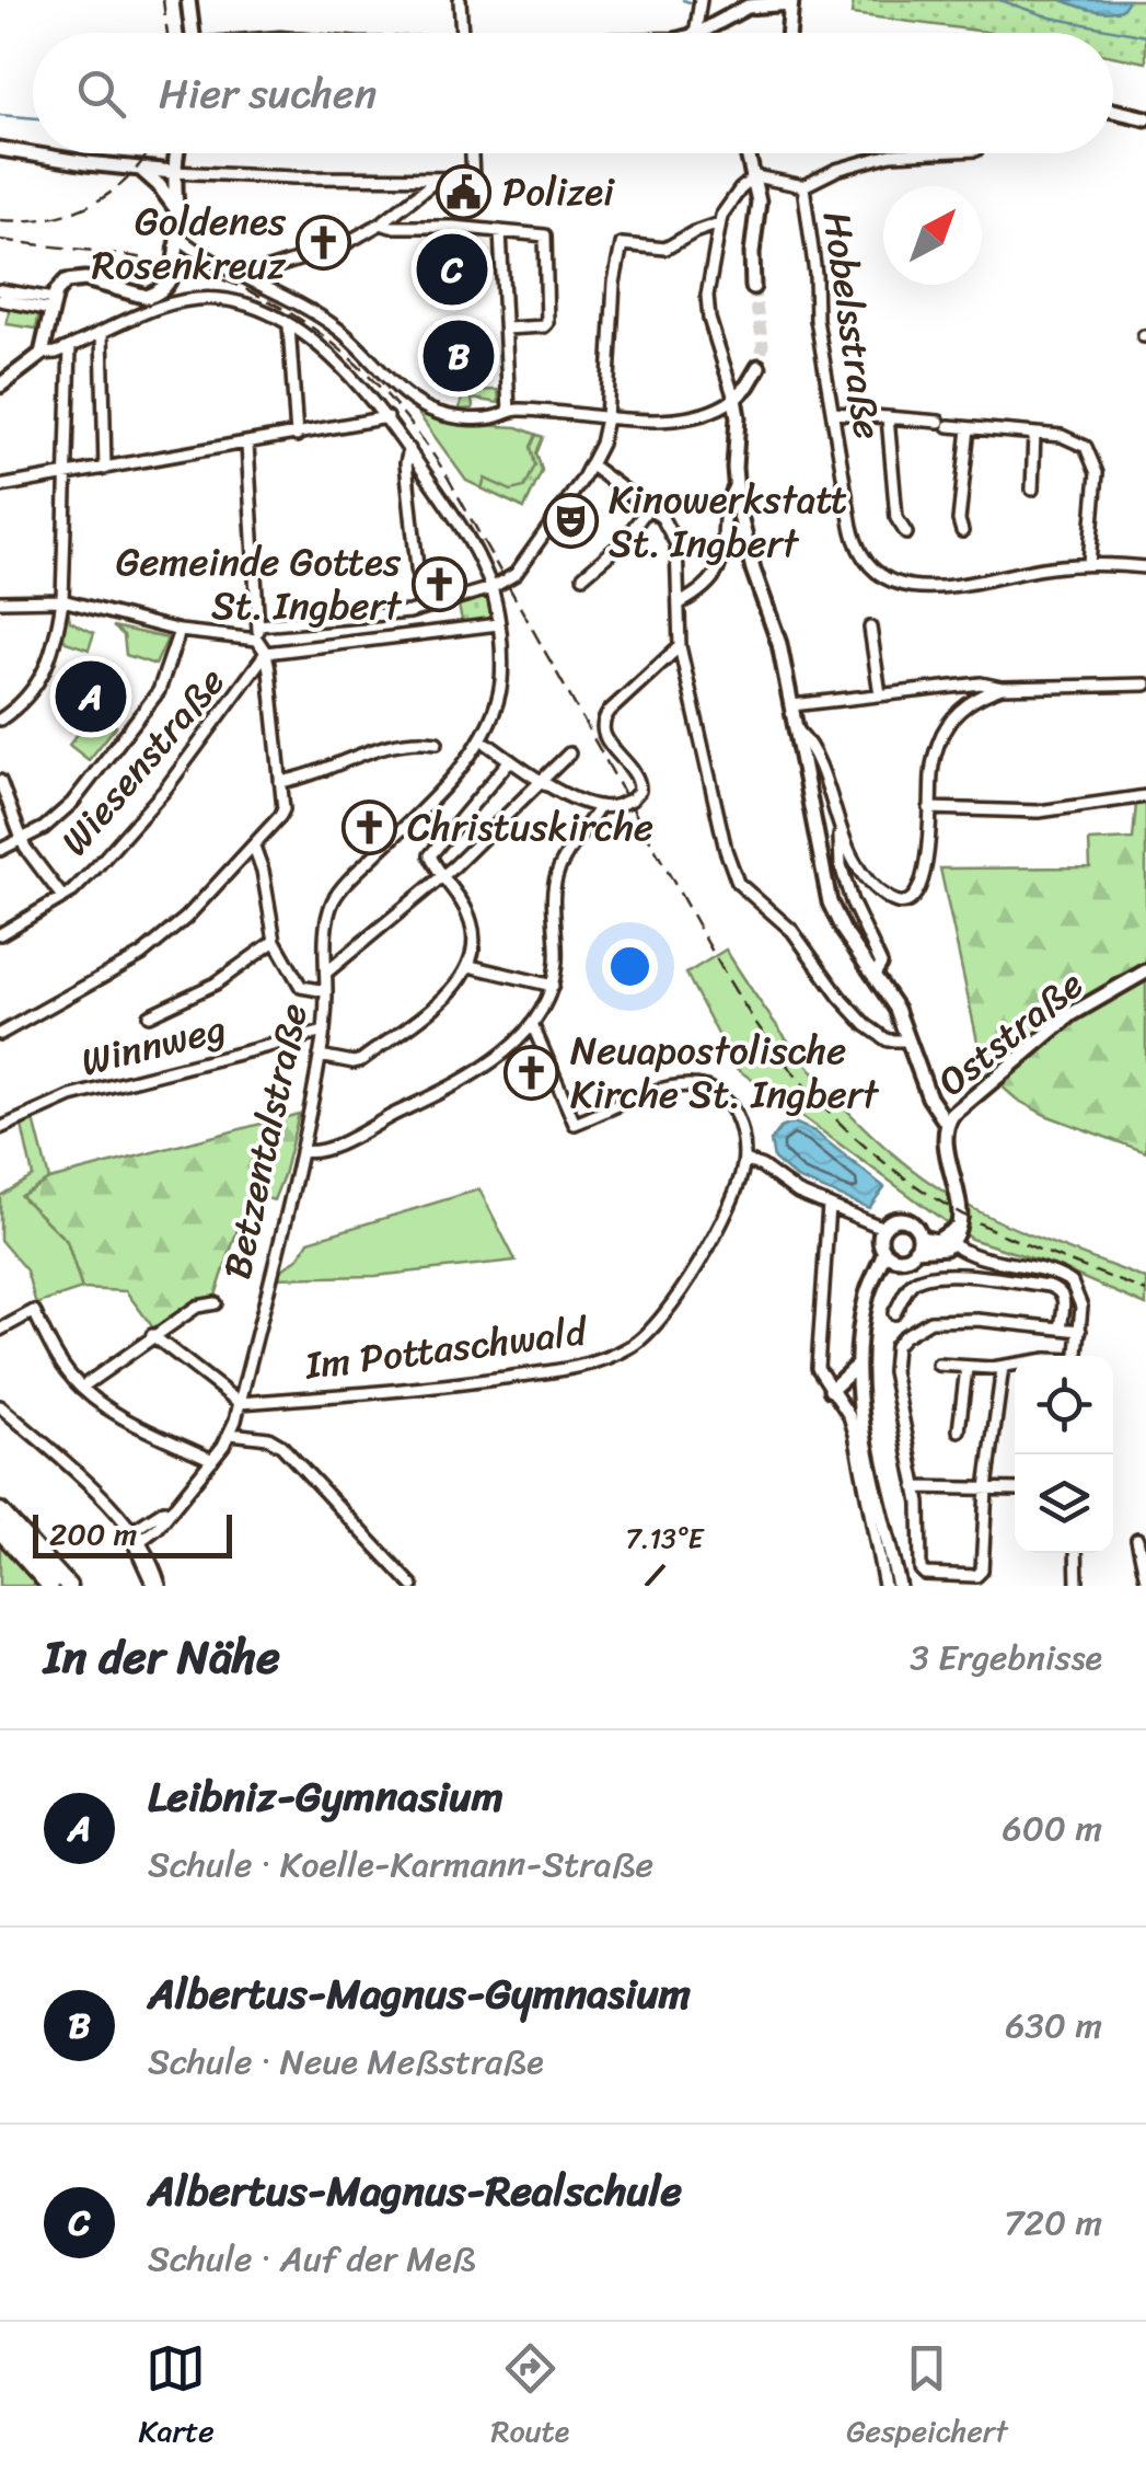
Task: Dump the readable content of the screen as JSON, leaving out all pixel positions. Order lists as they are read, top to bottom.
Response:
{
  "streets": {
    "main road": ["Oststraße"],
    "street": [
      "Hobelsstraße",
      "Wiesenstraße",
      "Winnweg",
      "Betzentalstraße",
      "Im Pottaschwald"
    ]
  },
  "crossings": [
    ["Winnweg", "Betzentalstraße"],
    ["Betzentalstraße", "Im Pottaschwald"]
  ],
  "places": {
    "public building": ["Polizei"],
    "church": [
      "Goldenes Rosenkreuz",
      "Gemeinde Gottes St. Ingbert",
      "Christuskirche",
      "Neuapostolische Kirche St. Ingbert"
    ],
    "theatre": ["Kinowerkstatt St. Ingbert"]
  },
  "scale_bar": "200 m",
  "north": "top right",
  "page": {
    "search": "Hier suchen",
    "pins": ["C", "B", "A"],
    "scale": "200 m",
    "heading": ["In der Nähe", "3 Ergebnisse"],
    "list": [
      {
        "mark": "A",
        "name": "Leibniz-Gymnasium",
        "note": "Schule · Koelle-Karmann-Straße",
        "value": "600 m"
      },
      {
        "mark": "B",
        "name": "Albertus-Magnus-Gymnasium",
        "note": "Schule · Neue Meßstraße",
        "value": "630 m"
      },
      {
        "mark": "C",
        "name": "Albertus-Magnus-Realschule",
        "note": "Schule · Auf der Meß",
        "value": "720 m"
      }
    ],
    "nav": ["Karte", "Route", "Gespeichert"]
  },
  "coordinates": ["7.13°E"]
}
